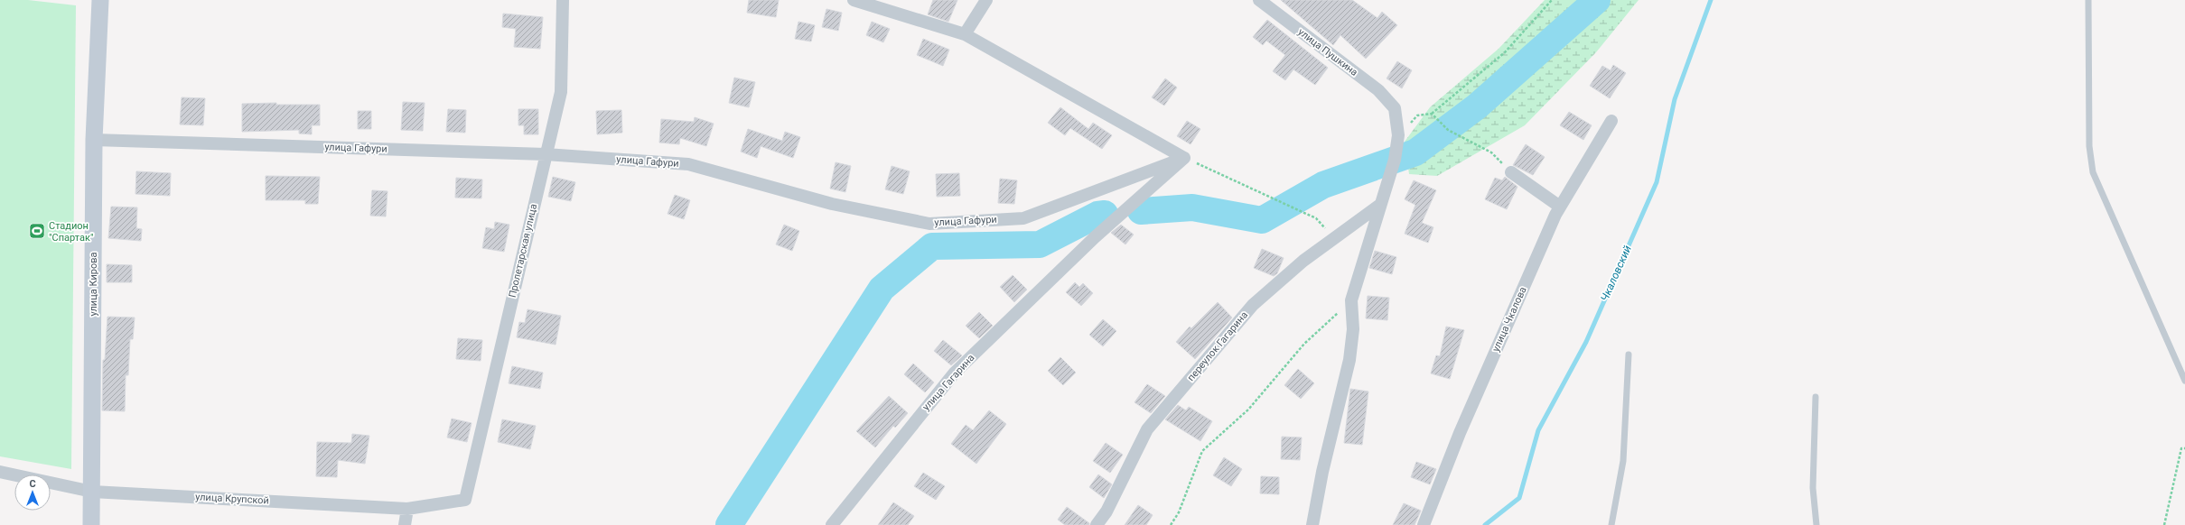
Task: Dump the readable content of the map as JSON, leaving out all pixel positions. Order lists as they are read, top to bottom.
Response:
{
  "streets": {
    "street": [
      "улица Пушкина",
      "улица Гафури",
      "Пролетарская улица",
      "улица Кирова",
      "улица Чкалова",
      "переулок Гагарина",
      "улица Гагарина",
      "улица Крупской"
    ]
  },
  "crossings": [
    ["улица Гафури", "Пролетарская улица"],
    ["улица Гафури", "улица Кирова"],
    ["улица Гафури", "улица Гагарина"],
    ["Пролетарская улица", "улица Крупской"],
    ["улица Кирова", "улица Крупской"]
  ],
  "water": ["Чкаловский"],
  "places": {
    "sports": ["Стадион \"Спартак\""]
  },
  "north": "top"
}
